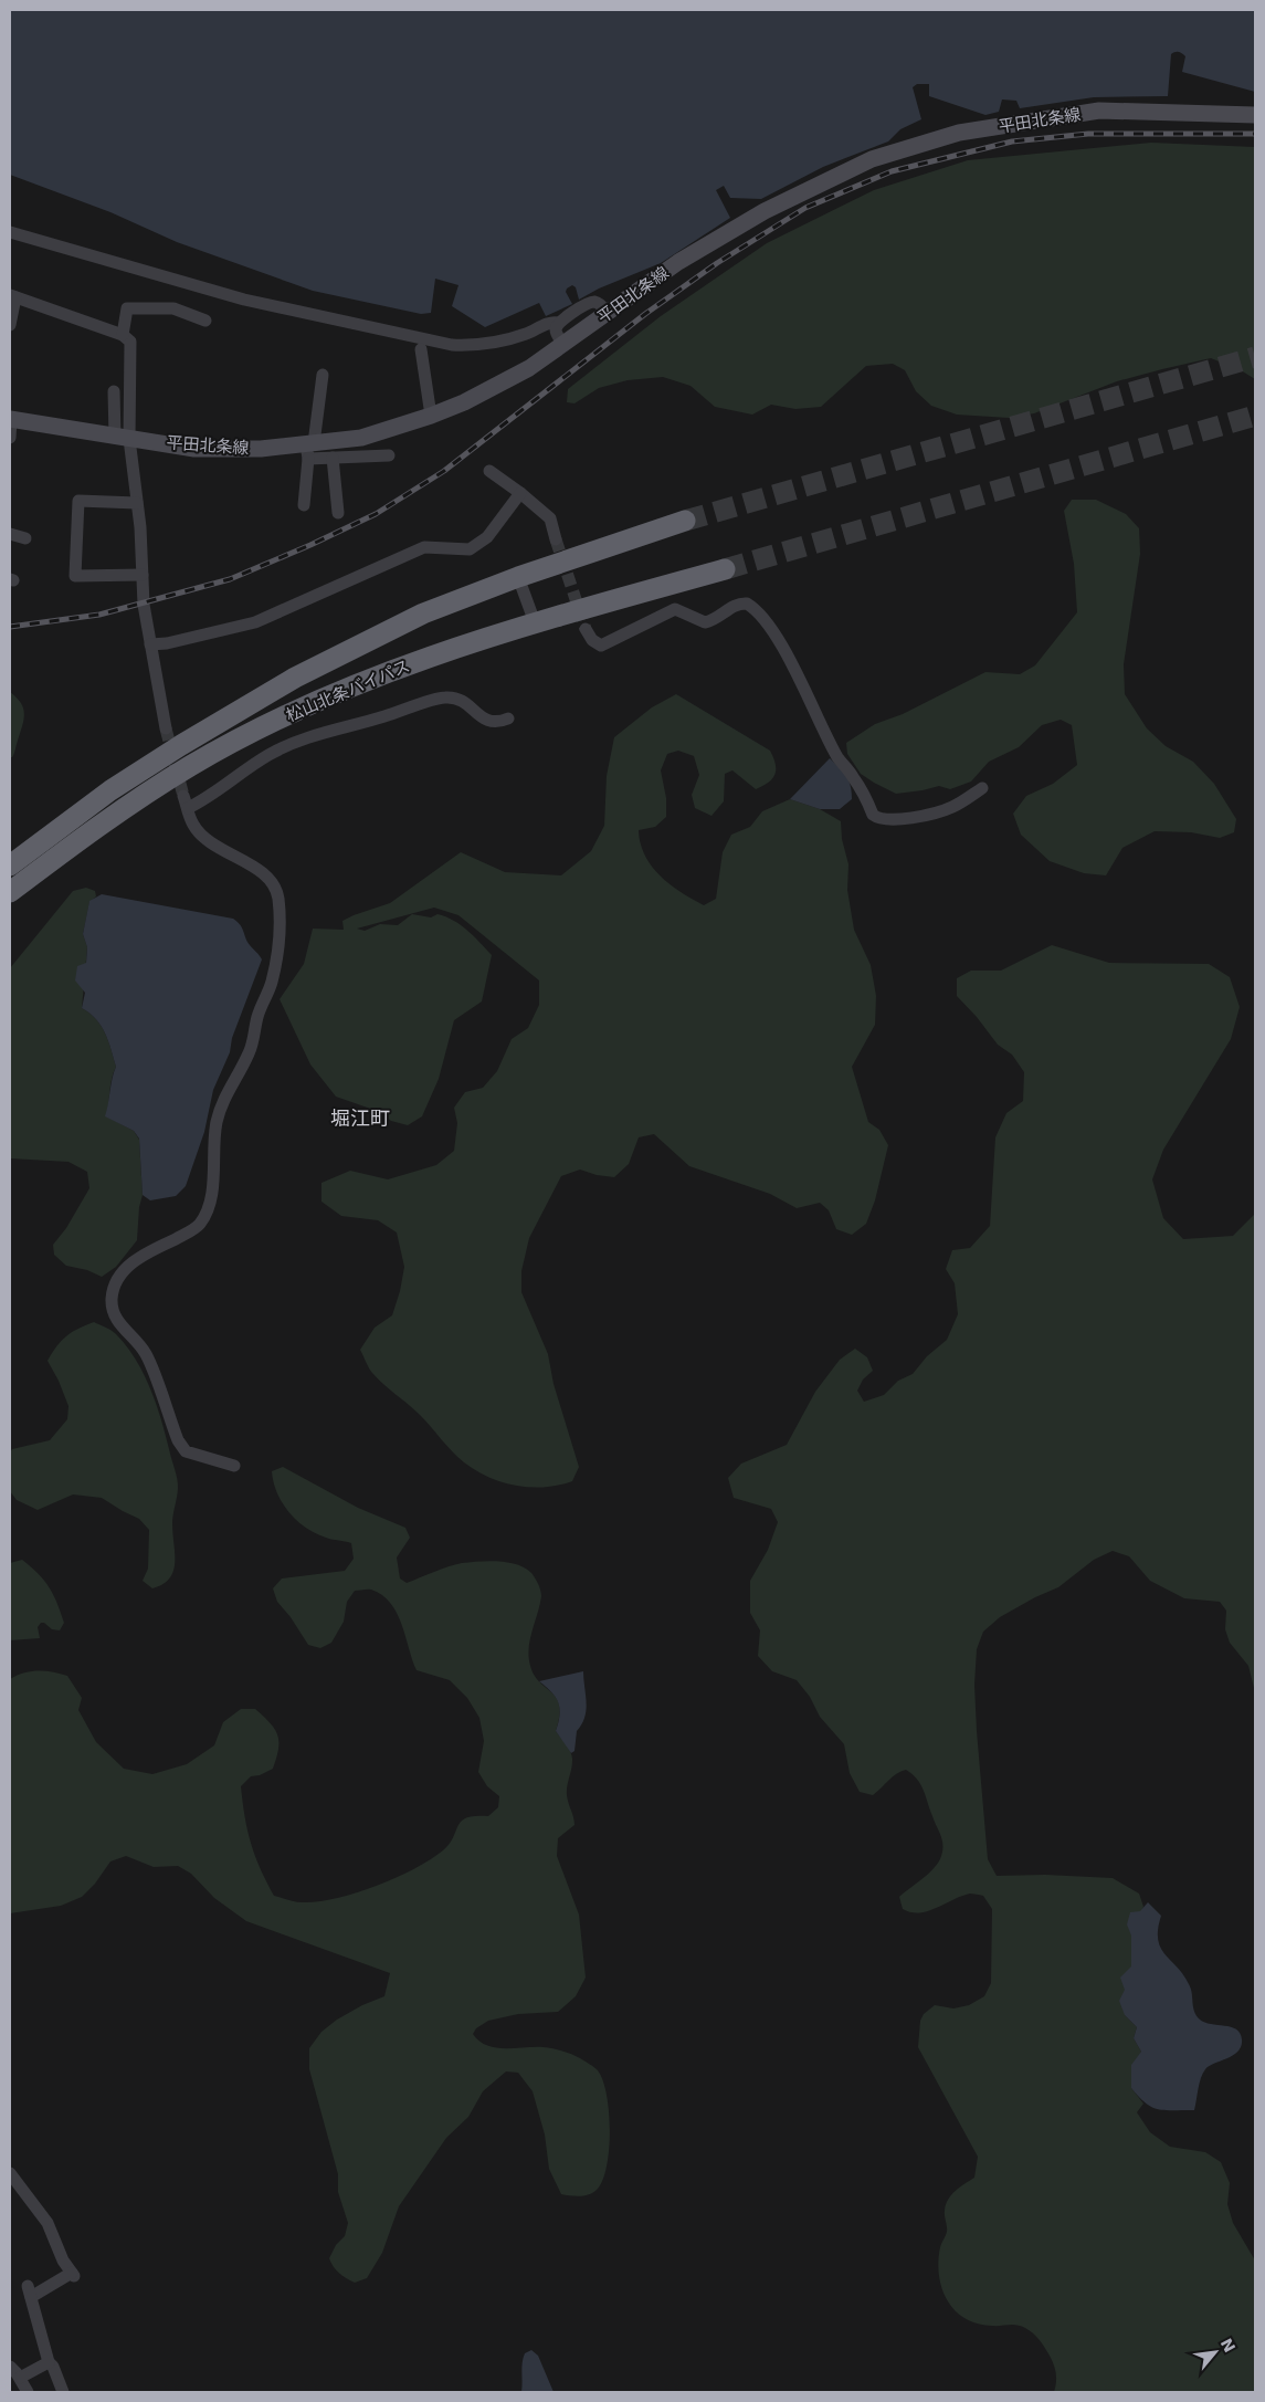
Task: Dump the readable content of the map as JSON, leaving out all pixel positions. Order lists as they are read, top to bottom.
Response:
{
  "streets": {
    "highway": ["松山北条バイパス"],
    "main road": ["平田北条線"]
  },
  "districts": ["堀江町"],
  "north": "top right"
}
